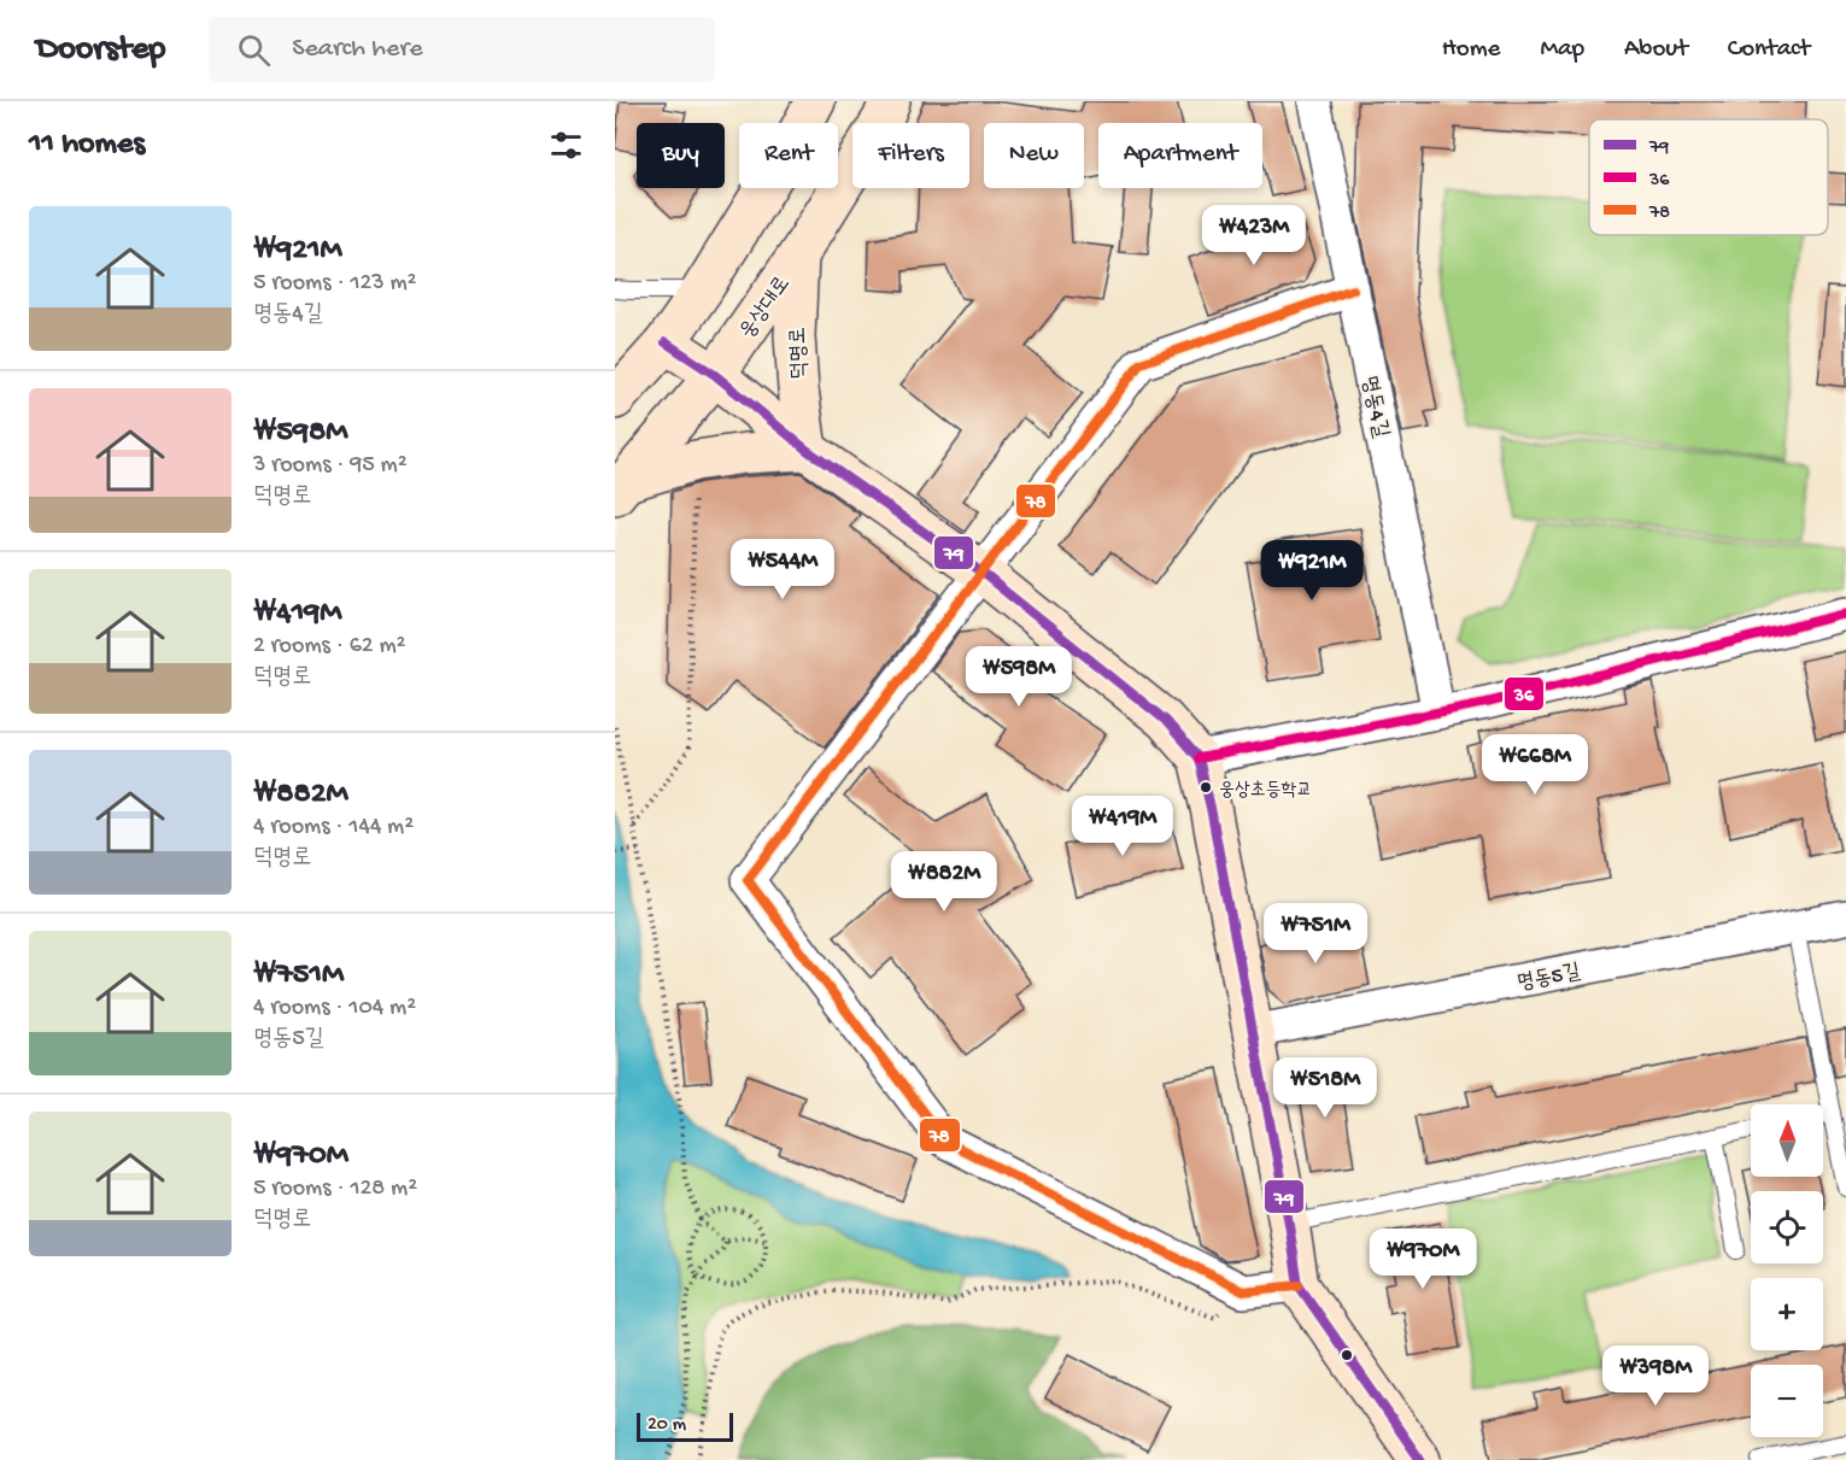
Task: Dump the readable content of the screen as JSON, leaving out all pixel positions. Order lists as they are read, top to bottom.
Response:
{
  "streets": {
    "street": [
      "웅상대로",
      "덕명로",
      "명동4길",
      "명동5길"
    ]
  },
  "crossings": [
    ["웅상대로", "덕명로"]
  ],
  "places": ["웅상초등학교"],
  "lines": ["transit line 78", "transit line 79", "transit line 36"],
  "legend": ["79", "36", "78"],
  "scale_bar": "20 m",
  "north": "top",
  "page": {
    "header": "Doorstep",
    "search": "Search here",
    "nav": [
      "Home",
      "Map",
      "About",
      "Contact"
    ],
    "heading": "11 homes",
    "chip": [
      "Buy",
      "Rent",
      "Filters",
      "New",
      "Apartment"
    ],
    "list": [
      {
        "name": "₩921M",
        "note": "5 rooms · 123 m² · 명동4길"
      },
      {
        "name": "₩598M",
        "note": "3 rooms · 95 m² · 덕명로"
      },
      {
        "name": "₩419M",
        "note": "2 rooms · 62 m² · 덕명로"
      },
      {
        "name": "₩882M",
        "note": "4 rooms · 144 m² · 덕명로"
      },
      {
        "name": "₩751M",
        "note": "4 rooms · 104 m² · 명동5길"
      },
      {
        "name": "₩970M",
        "note": "5 rooms · 128 m² · 덕명로"
      }
    ],
    "price": [
      "₩423M",
      "₩544M",
      "₩921M",
      "₩598M",
      "₩668M",
      "₩419M",
      "₩882M",
      "₩751M",
      "₩518M",
      "₩970M",
      "₩398M"
    ],
    "map_buttons": ["+", "−"],
    "scale": "20 m"
  }
}
